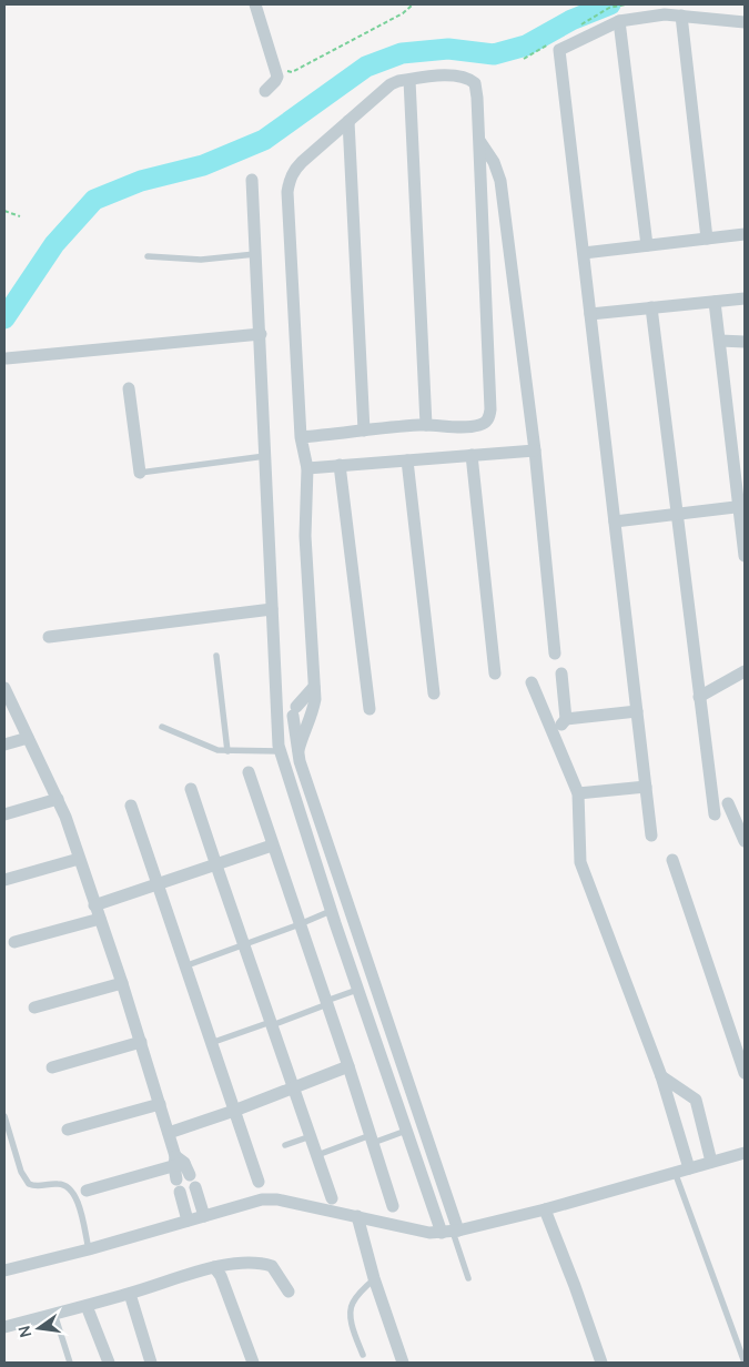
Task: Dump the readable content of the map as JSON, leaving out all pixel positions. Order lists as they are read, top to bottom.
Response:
{
  "north": "left"
}
